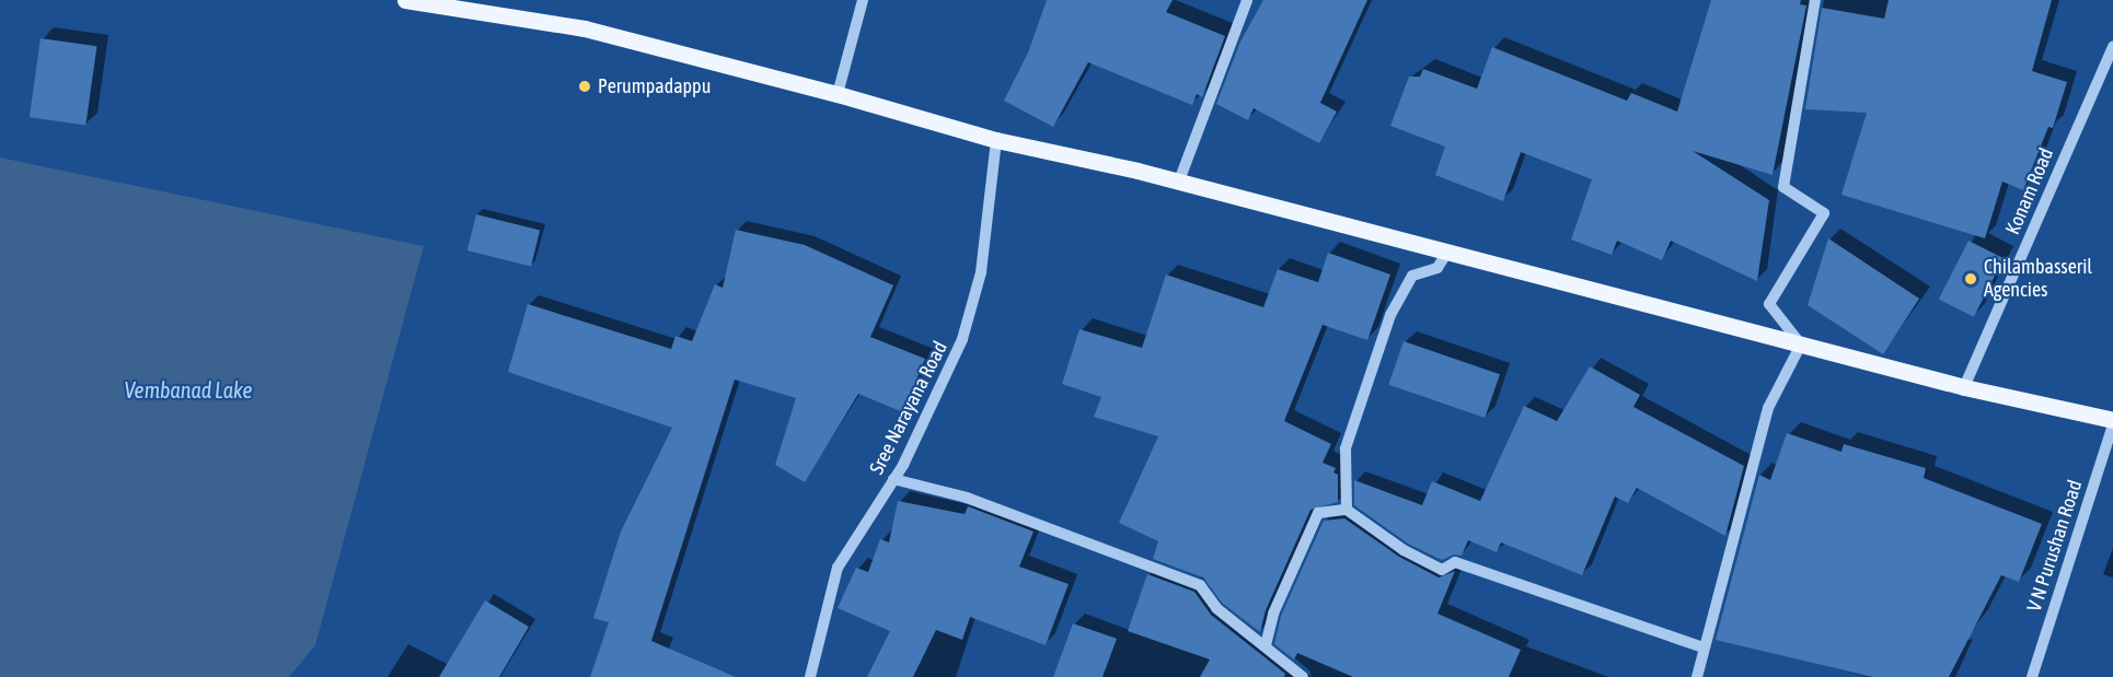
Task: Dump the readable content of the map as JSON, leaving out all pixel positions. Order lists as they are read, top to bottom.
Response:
{
  "streets": {
    "street": ["Konam Road", "Sree Narayana Road", "V N Purushan Road"]
  },
  "water": ["Vembanad Lake"],
  "places": ["Perumpadappu", "Chilambasseril Agencies"]
}
